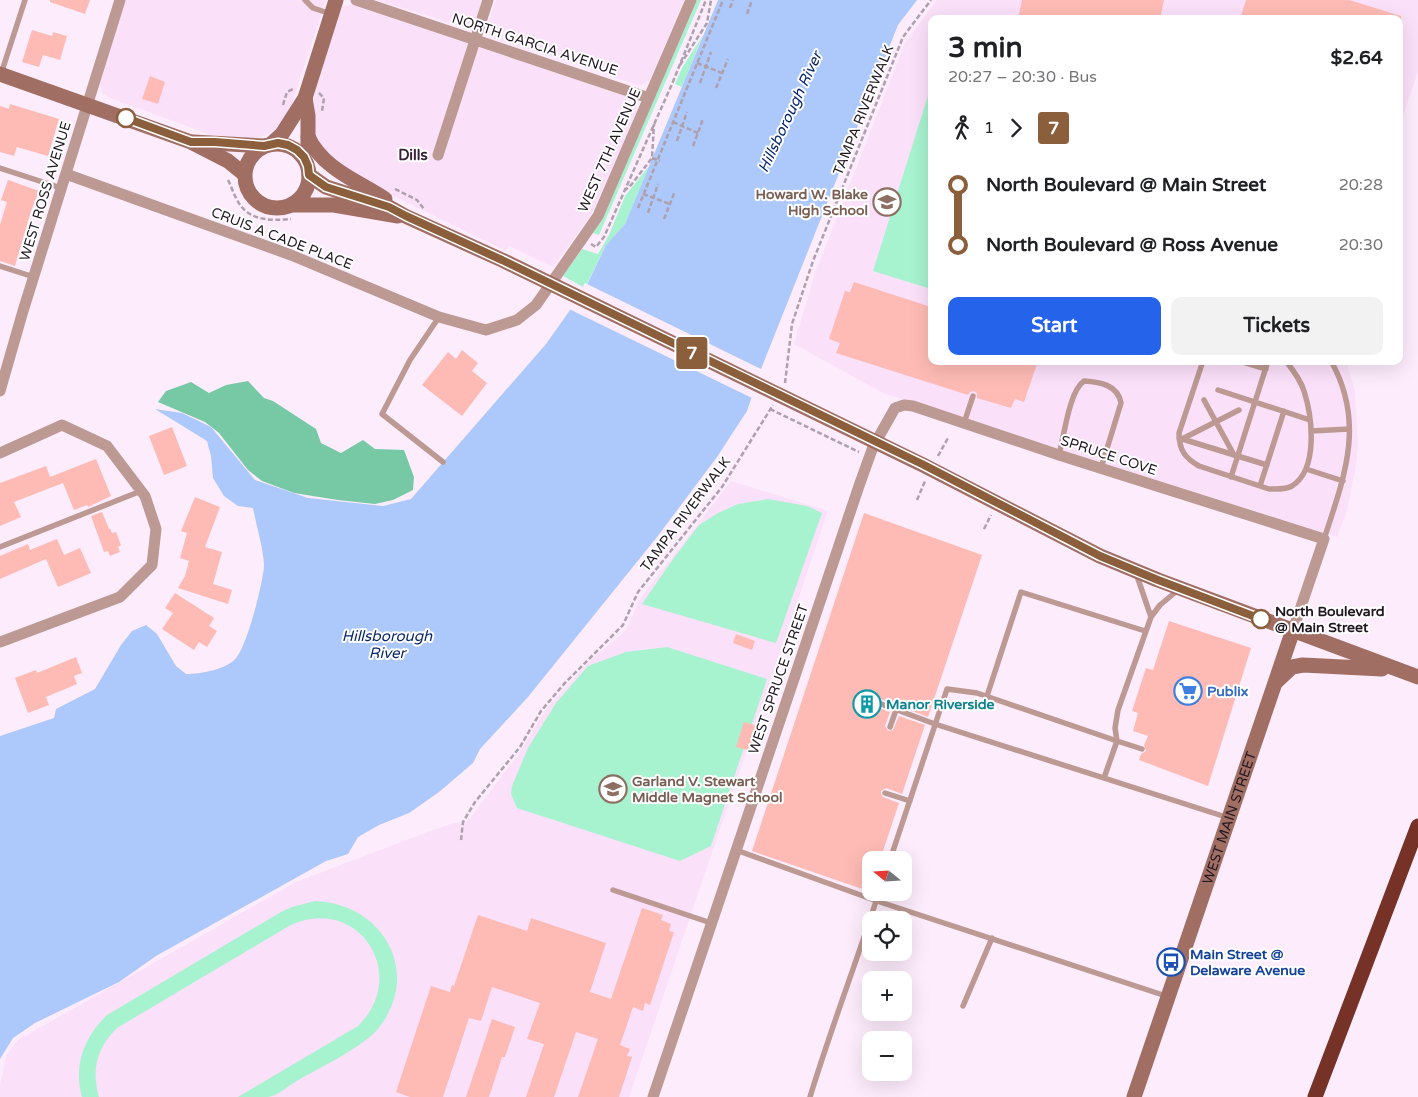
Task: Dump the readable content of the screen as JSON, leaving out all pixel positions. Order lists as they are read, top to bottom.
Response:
{
  "streets": {
    "street": [
      "NORTH GARCIA AVENUE",
      "WEST 7TH AVENUE",
      "WEST ROSS AVENUE",
      "CRUIS A CADE PLACE",
      "SPRUCE COVE",
      "WEST SPRUCE STREET",
      "WEST MAIN STREET"
    ],
    "path": ["TAMPA RIVERWALK"]
  },
  "crossings": [
    ["NORTH GARCIA AVENUE", "WEST 7TH AVENUE"],
    ["WEST 7TH AVENUE", "CRUIS A CADE PLACE"],
    ["WEST ROSS AVENUE", "CRUIS A CADE PLACE"],
    ["SPRUCE COVE", "WEST SPRUCE STREET"],
    ["SPRUCE COVE", "WEST MAIN STREET"]
  ],
  "districts": ["Dills"],
  "water": ["Hillsborough River"],
  "places": {
    "school or university": ["Howard W. Blake High School", "Garland V. Stewart Middle Magnet School"],
    "other": ["North Boulevard @ Main Street"],
    "supermarket": ["Publix"],
    "building": ["Manor Riverside"],
    "bus stop": ["Main Street @ Delaware Avenue"]
  },
  "lines": ["bus line 7"],
  "north": "left",
  "page": {
    "on_map": "7",
    "heading": ["3 min", "20:27 – 20:30 · Bus", "$2.64"],
    "legs": ["1", "7"],
    "list": [
      {
        "name": "North Boulevard @ Main Street",
        "value": "20:28"
      },
      {
        "name": "North Boulevard @ Ross Avenue",
        "value": "20:30"
      }
    ],
    "buttons": ["Start", "Tickets"],
    "map_buttons": ["+", "−"]
  }
}
